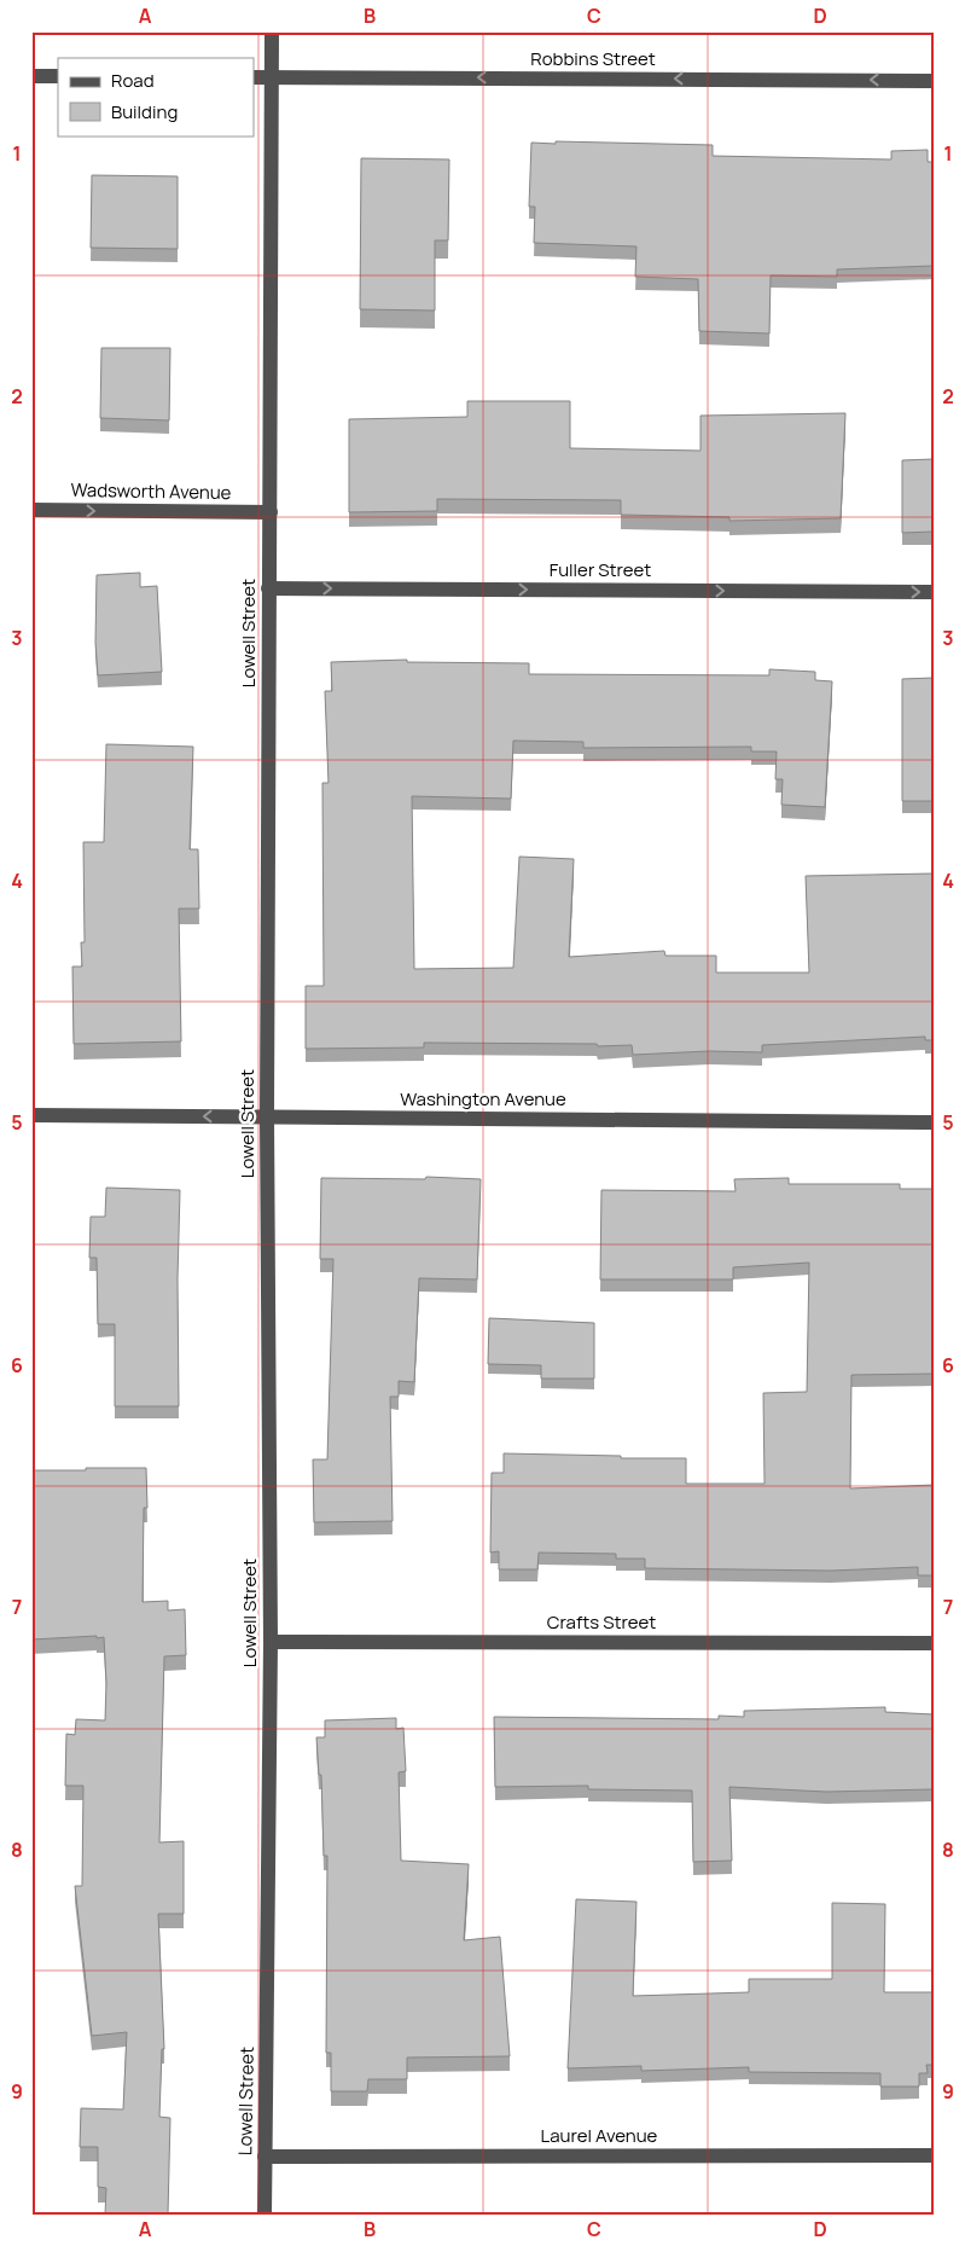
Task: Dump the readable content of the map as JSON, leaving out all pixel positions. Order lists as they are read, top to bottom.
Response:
{
  "streets": {
    "street": [
      "Robbins Street",
      "Wadsworth Avenue",
      "Fuller Street",
      "Lowell Street",
      "Washington Avenue",
      "Crafts Street",
      "Laurel Avenue"
    ]
  },
  "crossings": [
    ["Robbins Street", "Lowell Street"],
    ["Wadsworth Avenue", "Lowell Street"],
    ["Fuller Street", "Lowell Street"],
    ["Lowell Street", "Washington Avenue"],
    ["Lowell Street", "Crafts Street"],
    ["Lowell Street", "Laurel Avenue"]
  ],
  "one_way": ["Robbins Street", "Wadsworth Avenue", "Fuller Street"],
  "legend": ["Road", "Building"],
  "grid": {
    "columns": [
      "A",
      "B",
      "C",
      "D"
    ],
    "rows": [
      "1",
      "2",
      "3",
      "4",
      "5",
      "6",
      "7",
      "8",
      "9"
    ]
  }
}
